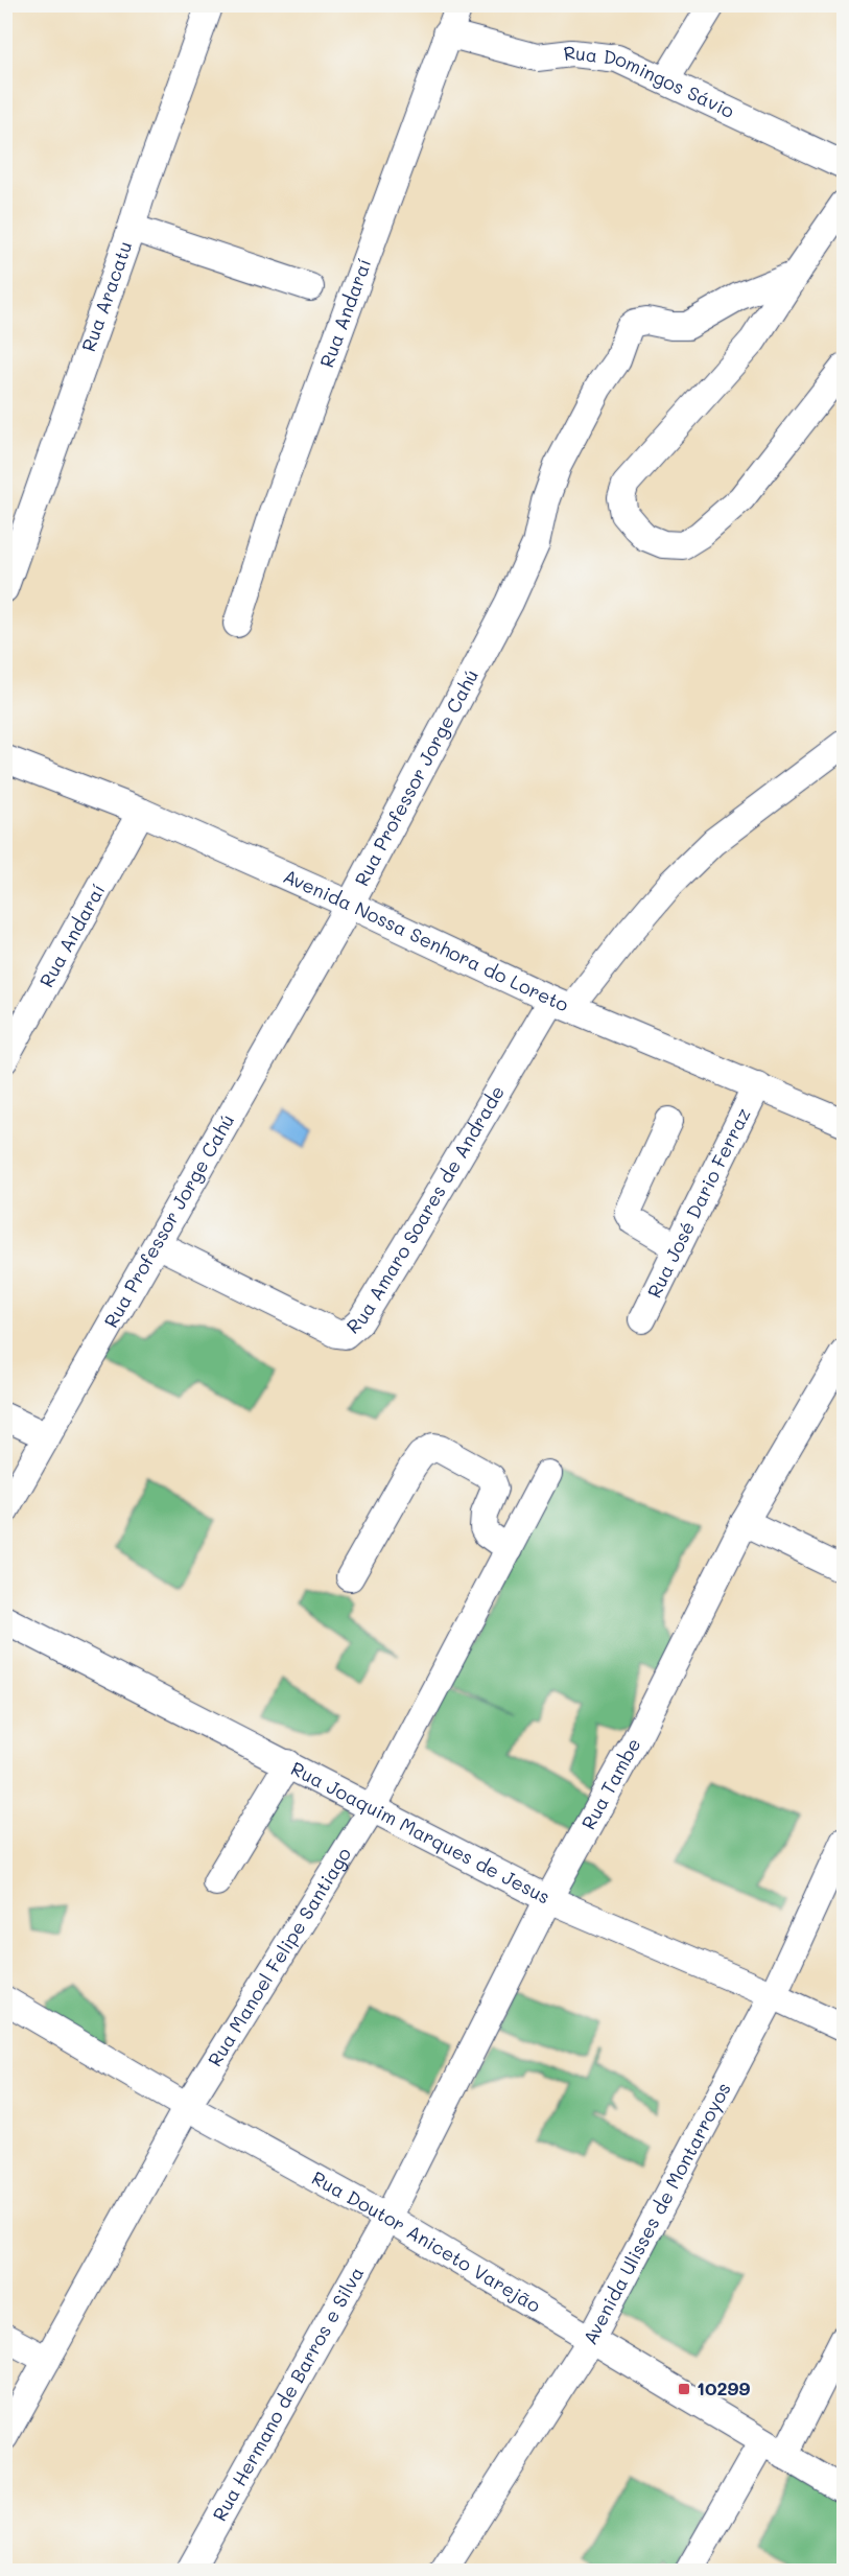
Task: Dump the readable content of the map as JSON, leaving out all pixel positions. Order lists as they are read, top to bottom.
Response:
{
  "streets": {
    "street": [
      "Rua Domingos Sávio",
      "Rua Aracatu",
      "Rua Andaraí",
      "Rua Professor Jorge Cahú",
      "Avenida Nossa Senhora do Loreto",
      "Rua José Dario Ferraz",
      "Rua Amaro Soares de Andrade",
      "Rua Tambe",
      "Rua Joaquim Marques de Jesus",
      "Rua Manoel Felipe Santiago",
      "Avenida Ulisses de Montarroyos",
      "Rua Doutor Aniceto Varejão",
      "Rua Hermano de Barros e Silva"
    ]
  },
  "crossings": [
    ["Rua Domingos Sávio", "Rua Andaraí"],
    ["Rua Andaraí", "Avenida Nossa Senhora do Loreto"],
    ["Rua Professor Jorge Cahú", "Avenida Nossa Senhora do Loreto"],
    ["Rua Professor Jorge Cahú", "Rua Amaro Soares de Andrade"],
    ["Avenida Nossa Senhora do Loreto", "Rua José Dario Ferraz"],
    ["Avenida Nossa Senhora do Loreto", "Rua Amaro Soares de Andrade"],
    ["Rua Tambe", "Rua Joaquim Marques de Jesus"],
    ["Rua Tambe", "Rua Doutor Aniceto Varejão"],
    ["Rua Tambe", "Rua Hermano de Barros e Silva"],
    ["Rua Joaquim Marques de Jesus", "Rua Manoel Felipe Santiago"],
    ["Rua Joaquim Marques de Jesus", "Avenida Ulisses de Montarroyos"],
    ["Rua Manoel Felipe Santiago", "Rua Doutor Aniceto Varejão"],
    ["Avenida Ulisses de Montarroyos", "Rua Doutor Aniceto Varejão"],
    ["Rua Doutor Aniceto Varejão", "Rua Hermano de Barros e Silva"]
  ],
  "places": {
    "transit": ["10299"]
  }
}
